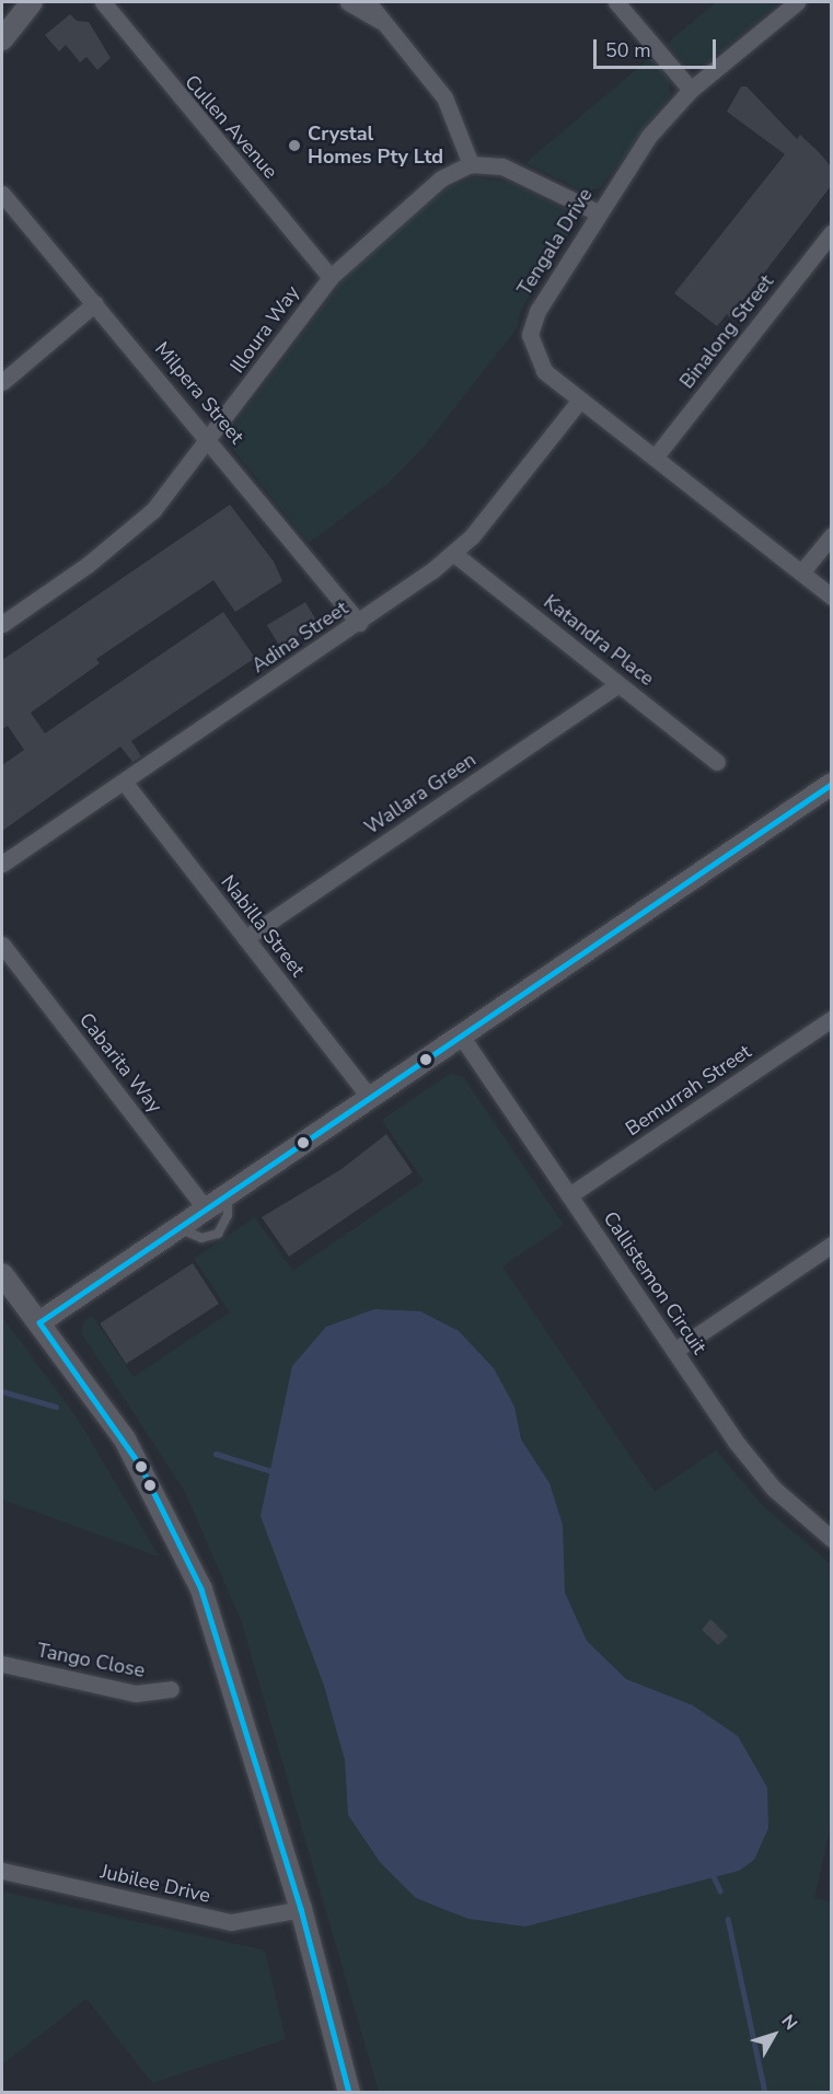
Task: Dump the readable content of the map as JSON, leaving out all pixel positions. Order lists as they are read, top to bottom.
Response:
{
  "streets": {
    "street": [
      "Cullen Avenue",
      "Tengala Drive",
      "Illoura Way",
      "Binalong Street",
      "Milpera Street",
      "Adina Street",
      "Katandra Place",
      "Wallara Green",
      "Nabilla Street",
      "Cabarita Way",
      "Bemurrah Street",
      "Callistemon Circuit",
      "Tango Close",
      "Jubilee Drive"
    ]
  },
  "crossings": [
    ["Cullen Avenue", "Illoura Way"],
    ["Tengala Drive", "Binalong Street"],
    ["Tengala Drive", "Adina Street"],
    ["Illoura Way", "Milpera Street"],
    ["Milpera Street", "Adina Street"],
    ["Adina Street", "Katandra Place"],
    ["Adina Street", "Nabilla Street"],
    ["Katandra Place", "Wallara Green"],
    ["Wallara Green", "Nabilla Street"],
    ["Bemurrah Street", "Callistemon Circuit"]
  ],
  "places": ["Crystal Homes Pty Ltd"],
  "scale_bar": "50 m",
  "north": "top right"
}
